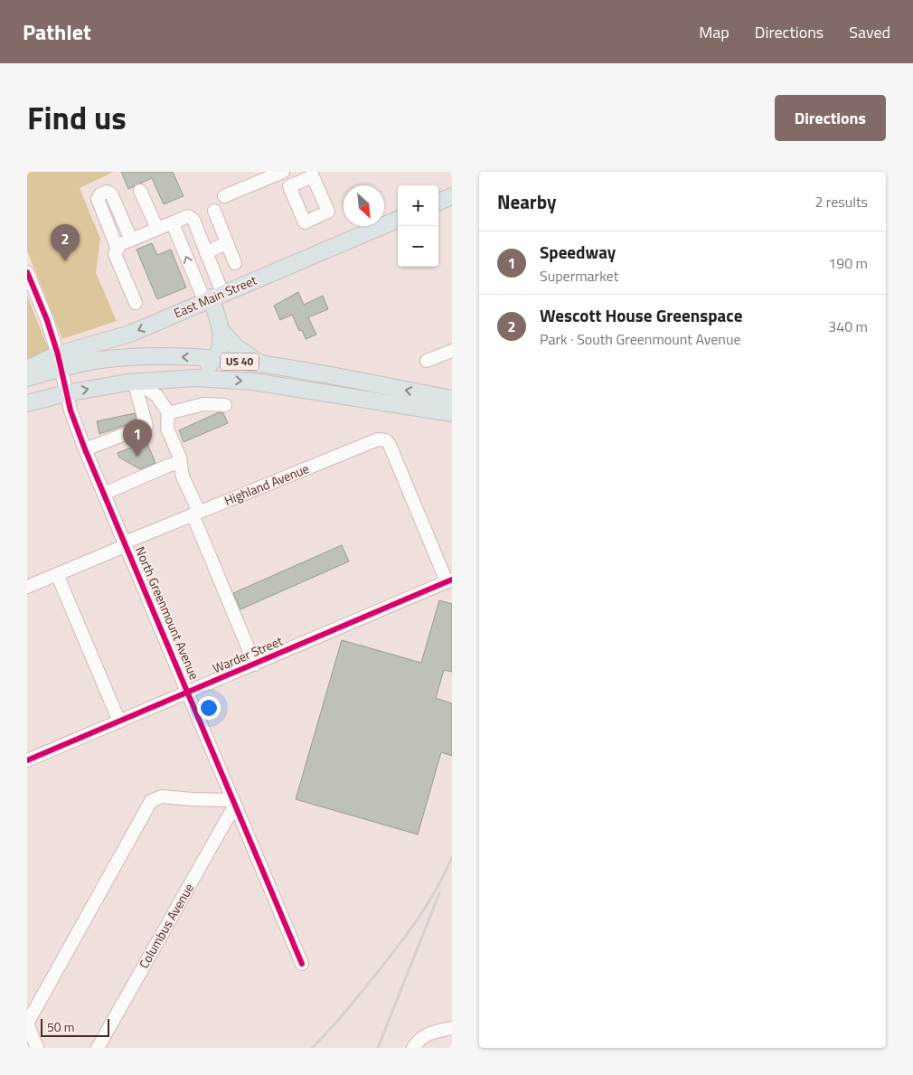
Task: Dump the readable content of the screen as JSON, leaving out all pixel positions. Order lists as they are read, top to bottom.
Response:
{
  "streets": {
    "main road": ["East Main Street", "US 40"],
    "street": [
      "Highland Avenue",
      "North Greenmount Avenue",
      "Warder Street",
      "Columbus Avenue"
    ]
  },
  "crossings": [
    ["East Main Street", "US 40"],
    ["East Main Street", "North Greenmount Avenue"],
    ["US 40", "North Greenmount Avenue"],
    ["Highland Avenue", "North Greenmount Avenue"],
    ["Highland Avenue", "Warder Street"],
    ["North Greenmount Avenue", "Warder Street"],
    ["North Greenmount Avenue", "Columbus Avenue"]
  ],
  "scale_bar": "50 m",
  "north": "bottom right",
  "page": {
    "header": "Pathlet",
    "nav": ["Map", "Directions", "Saved"],
    "title": "Find us",
    "buttons": "Directions",
    "heading": ["Nearby", "2 results"],
    "map_buttons": ["+", "−"],
    "pins": ["2", "1"],
    "list": [
      {
        "mark": "1",
        "name": "Speedway",
        "note": "Supermarket",
        "value": "190 m"
      },
      {
        "mark": "2",
        "name": "Wescott House Greenspace",
        "note": "Park · South Greenmount Avenue",
        "value": "340 m"
      }
    ],
    "scale": "50 m"
  }
}
